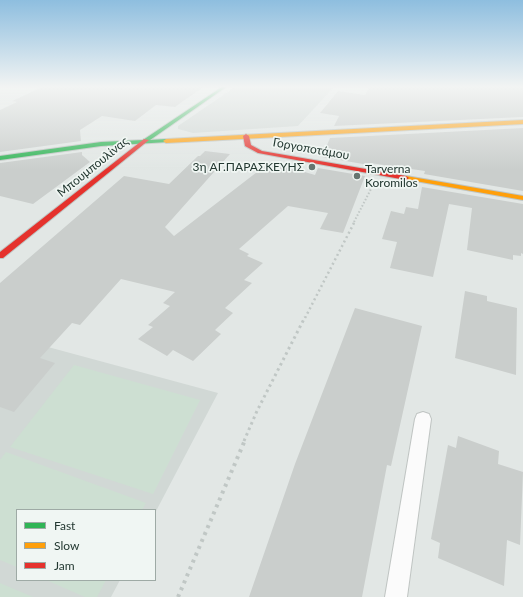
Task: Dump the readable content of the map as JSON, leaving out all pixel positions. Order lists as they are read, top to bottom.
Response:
{
  "streets": {
    "street": ["Γοργοποτάμου", "Μπουμπουλίνας"]
  },
  "places": ["3η ΑΓ.ΠΑΡΑΣΚΕΥΗΣ", "Tarverna Koromilos"],
  "legend": ["Fast", "Slow", "Jam"]
}
